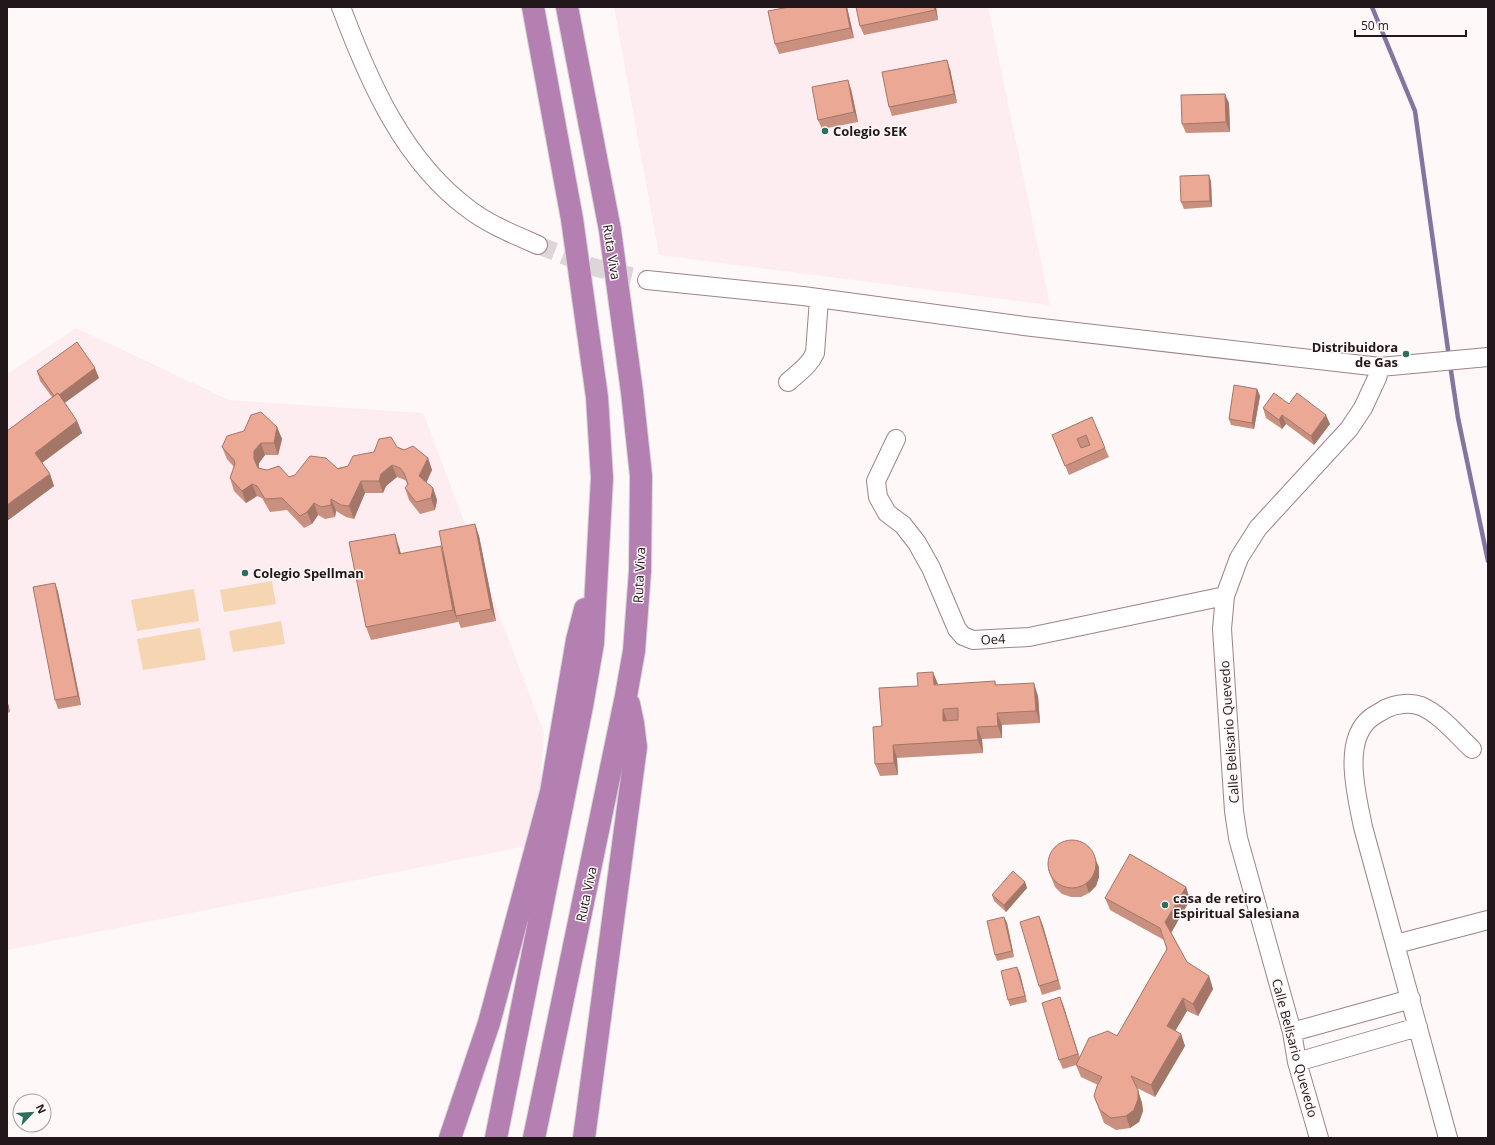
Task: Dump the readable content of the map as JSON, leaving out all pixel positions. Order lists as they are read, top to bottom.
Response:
{
  "streets": {
    "highway": ["Ruta Viva"],
    "street": ["Oe4", "Calle Belisario Quevedo"]
  },
  "crossings": [
    ["Oe4", "Calle Belisario Quevedo"]
  ],
  "places": [
    "Colegio SEK",
    "Distribuidora de Gas",
    "Colegio Spellman",
    "casa de retiro Espiritual Salesiana"
  ],
  "scale_bar": "50 m",
  "north": "top right"
}
